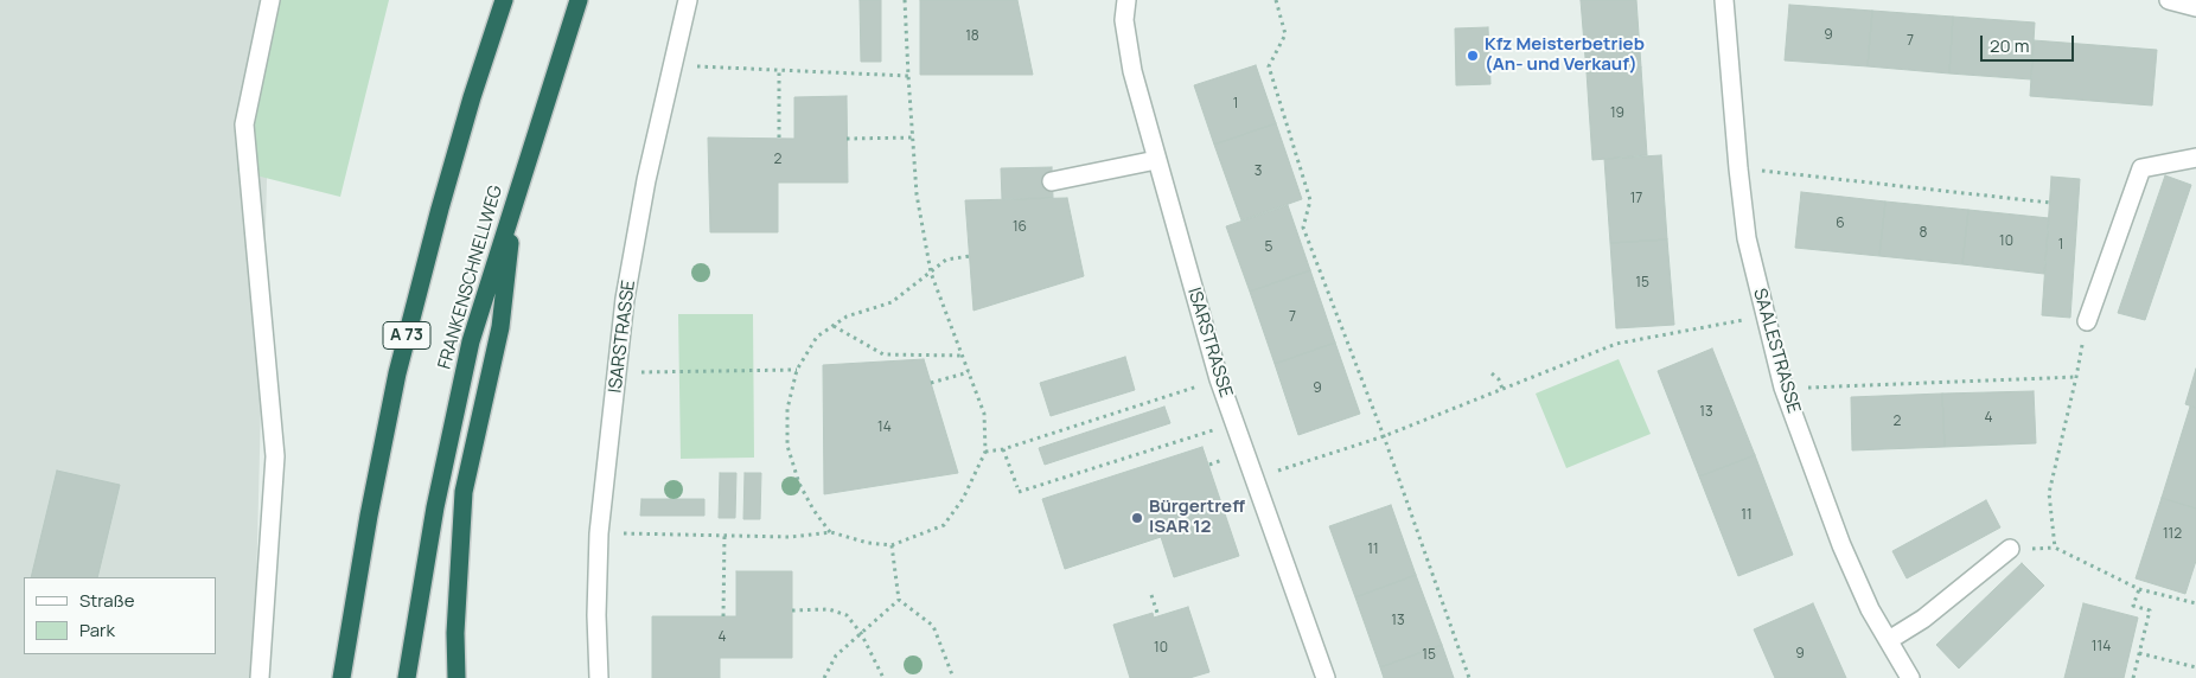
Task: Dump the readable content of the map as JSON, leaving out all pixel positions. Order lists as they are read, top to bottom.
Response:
{
  "streets": {
    "highway": ["FRANKENSCHNELLWEG", "A 73"],
    "street": ["ISARSTRASSE", "SAALESTRASSE"]
  },
  "places": ["Kfz Meisterbetrieb (An- und Verkauf)", "Bürgertreff ISAR 12"],
  "house_numbers": [
    "9",
    "18",
    "7",
    "1",
    "19",
    "2",
    "3",
    "17",
    "6",
    "16",
    "8",
    "10",
    "1",
    "5",
    "15",
    "7",
    "9",
    "13",
    "4",
    "2",
    "14",
    "11",
    "112",
    "11",
    "13",
    "4",
    "114",
    "10",
    "9",
    "15"
  ],
  "legend": ["Straße", "Park"],
  "scale_bar": "20 m"
}
